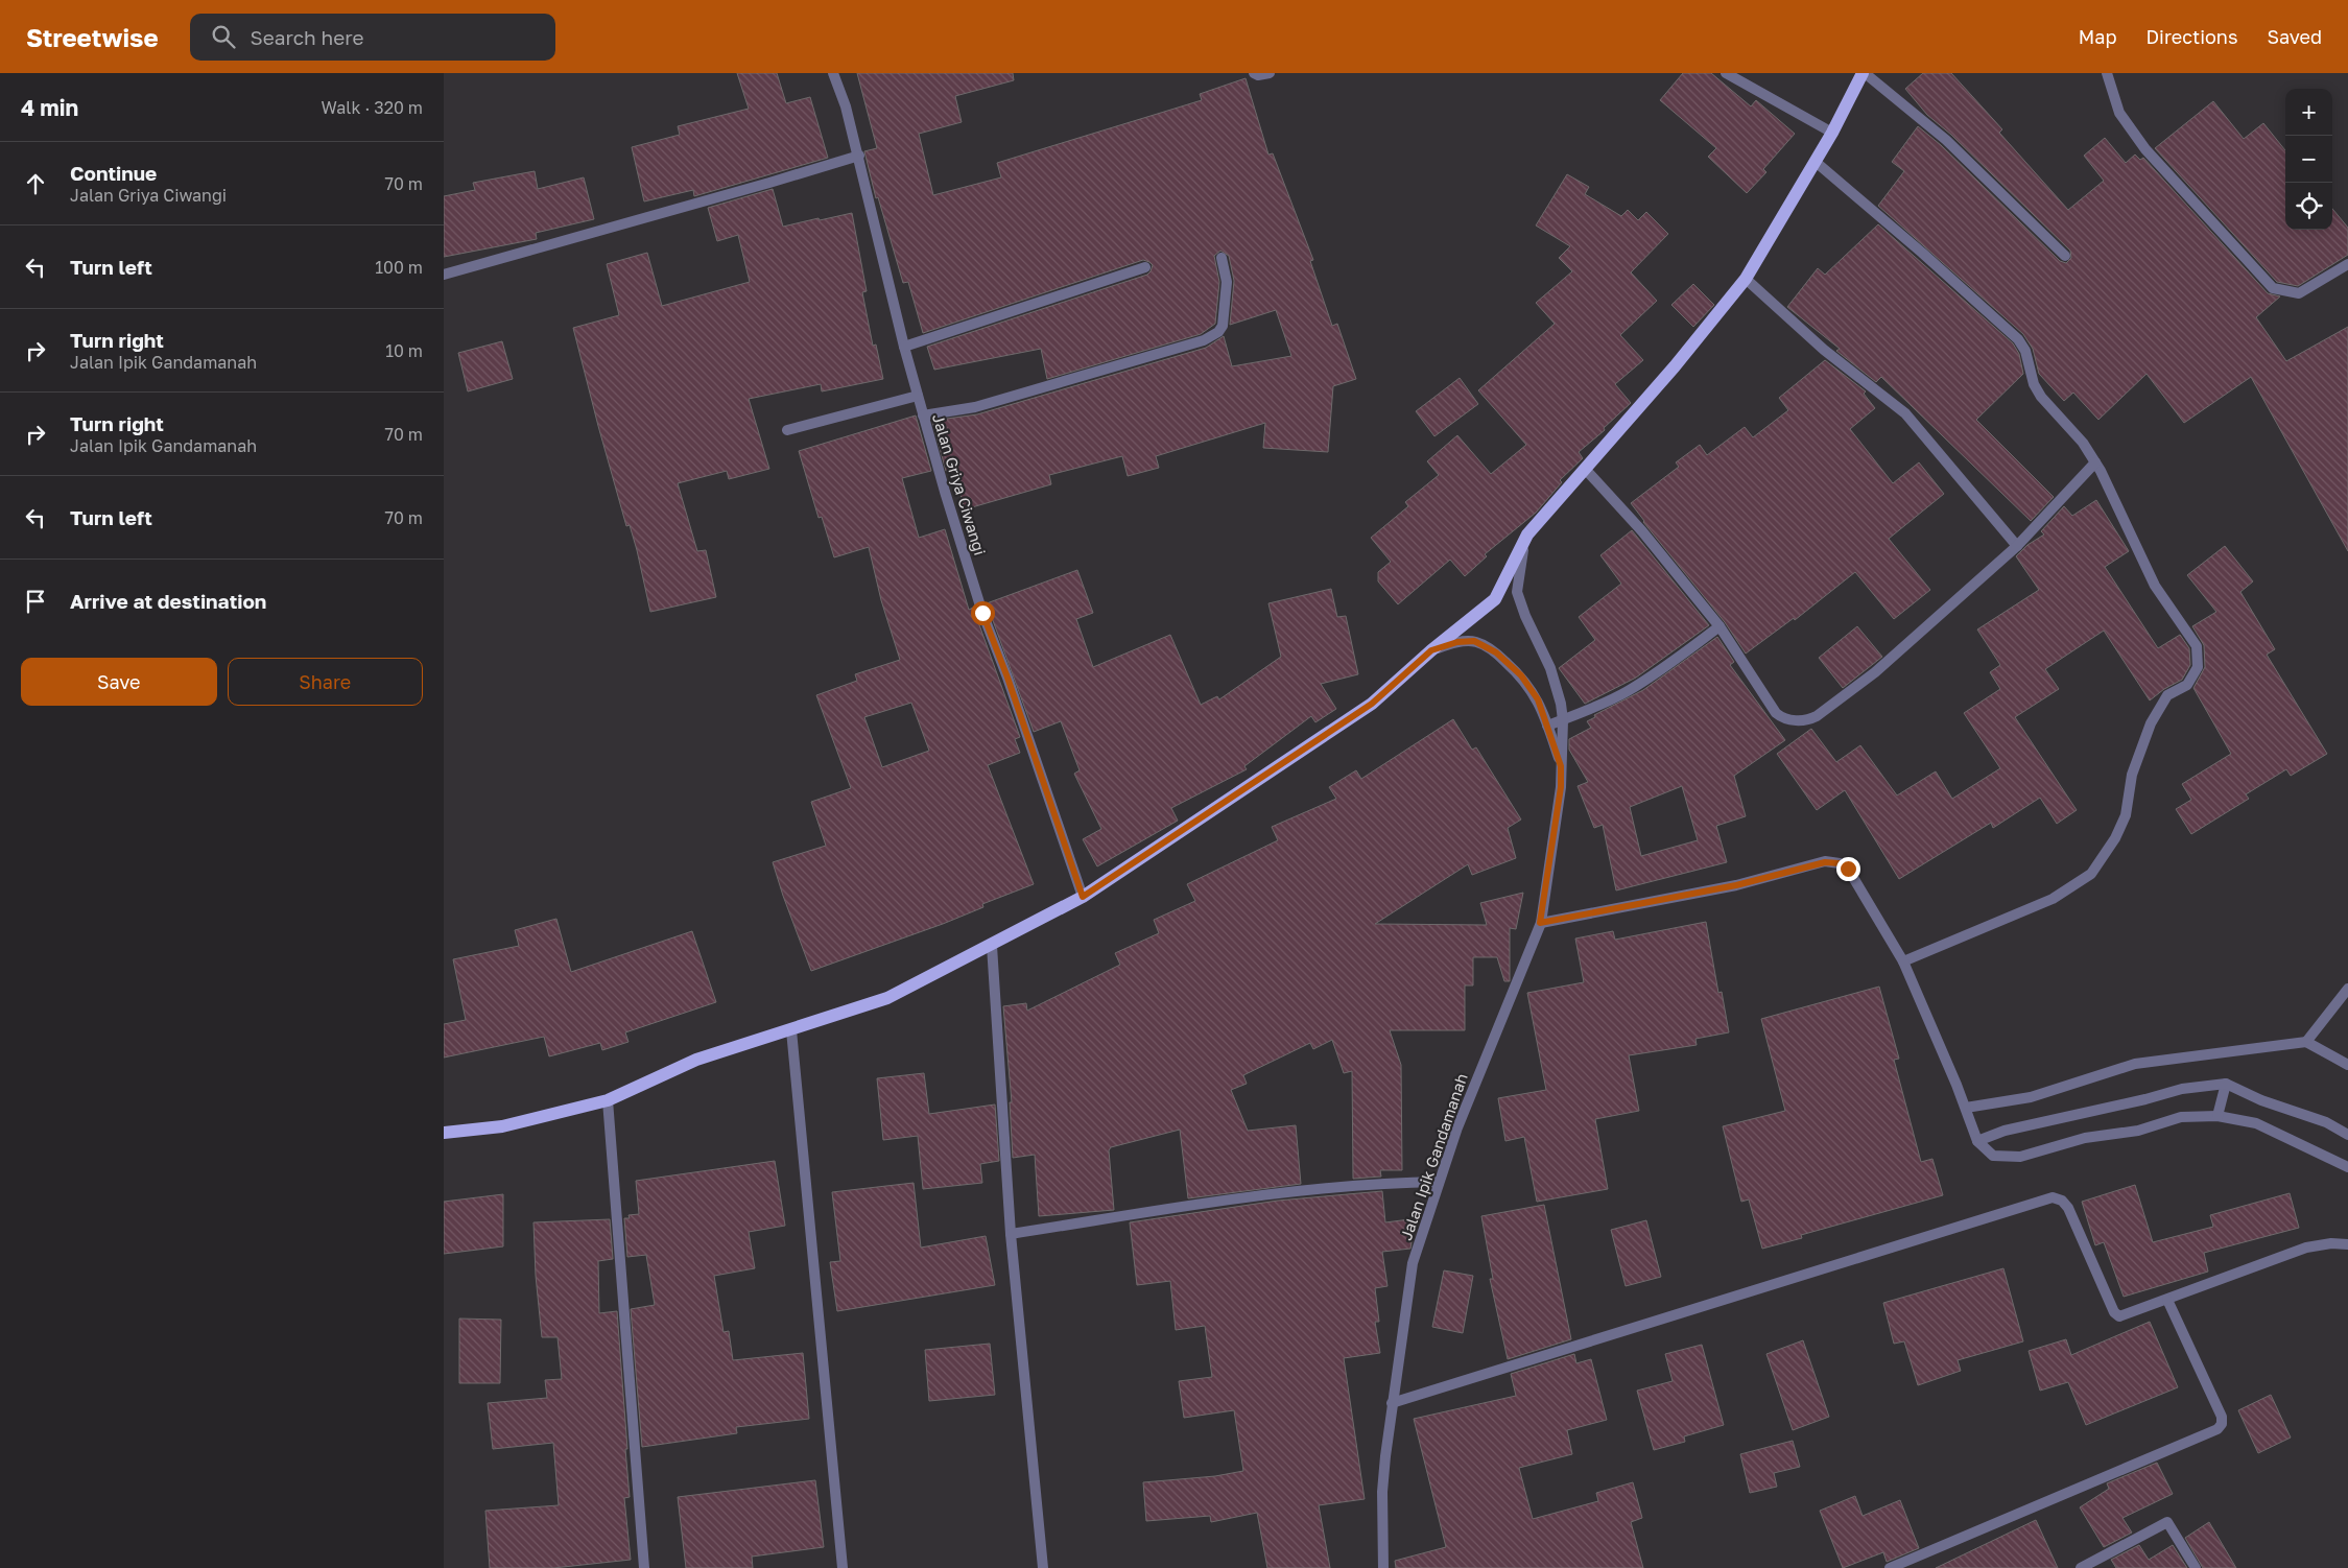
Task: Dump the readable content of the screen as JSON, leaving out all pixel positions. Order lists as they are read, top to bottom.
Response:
{
  "streets": {
    "street": ["Jalan Griya Ciwangi", "Jalan Ipik Gandamanah"]
  },
  "page": {
    "header": "Streetwise",
    "search": "Search here",
    "nav": ["Map", "Directions", "Saved"],
    "heading": ["4 min", "Walk · 320 m"],
    "map_buttons": ["+", "−"],
    "list": [
      ["Continue", "Jalan Griya Ciwangi", "70 m"],
      ["Turn left", "100 m"],
      ["Turn right", "Jalan Ipik Gandamanah", "10 m"],
      ["Turn right", "Jalan Ipik Gandamanah", "70 m"],
      ["Turn left", "70 m"],
      "Arrive at destination"
    ],
    "buttons": ["Save", "Share"]
  }
}
